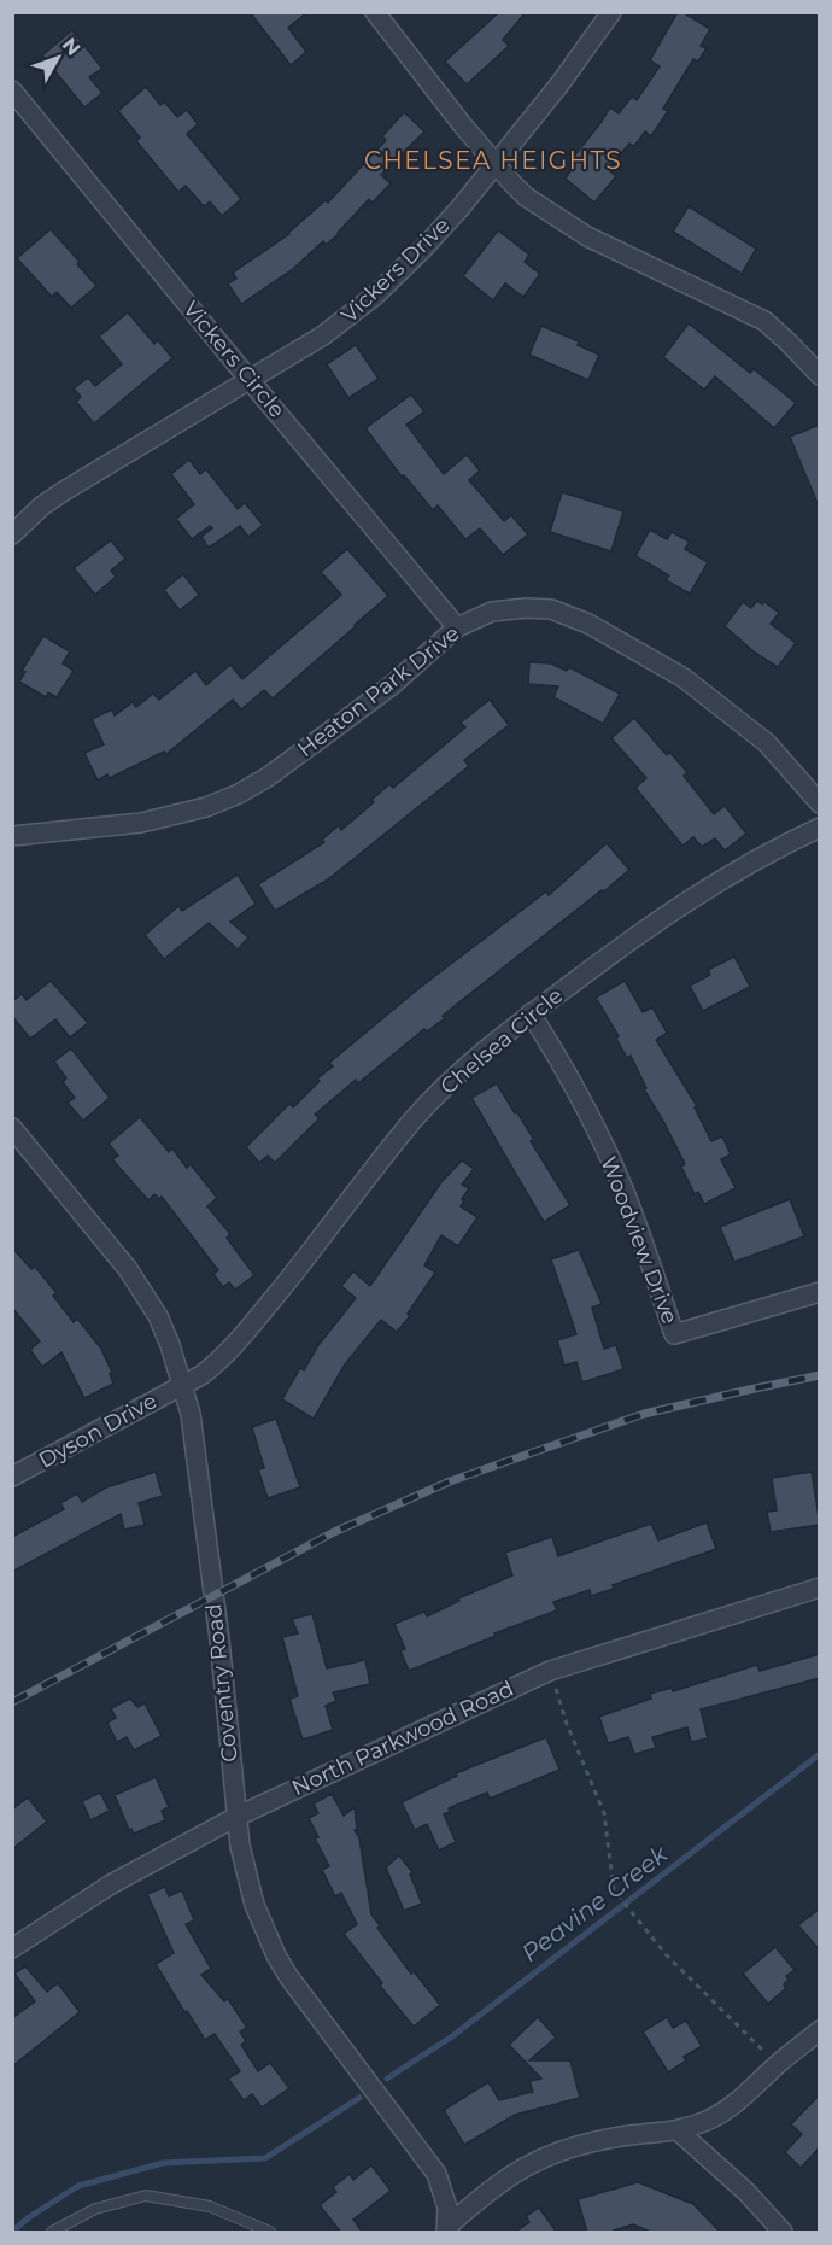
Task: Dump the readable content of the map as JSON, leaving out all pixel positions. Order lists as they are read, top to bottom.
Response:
{
  "streets": {
    "street": [
      "Vickers Drive",
      "Vickers Circle",
      "Heaton Park Drive",
      "Chelsea Circle",
      "Woodview Drive",
      "Dyson Drive",
      "Coventry Road",
      "North Parkwood Road"
    ]
  },
  "crossings": [
    ["Vickers Drive", "Vickers Circle"],
    ["Vickers Circle", "Heaton Park Drive"],
    ["Chelsea Circle", "Woodview Drive"],
    ["Chelsea Circle", "Dyson Drive"],
    ["Chelsea Circle", "Coventry Road"],
    ["Dyson Drive", "Coventry Road"],
    ["Coventry Road", "North Parkwood Road"]
  ],
  "districts": ["CHELSEA HEIGHTS"],
  "water": ["Peavine Creek"],
  "north": "top right"
}
